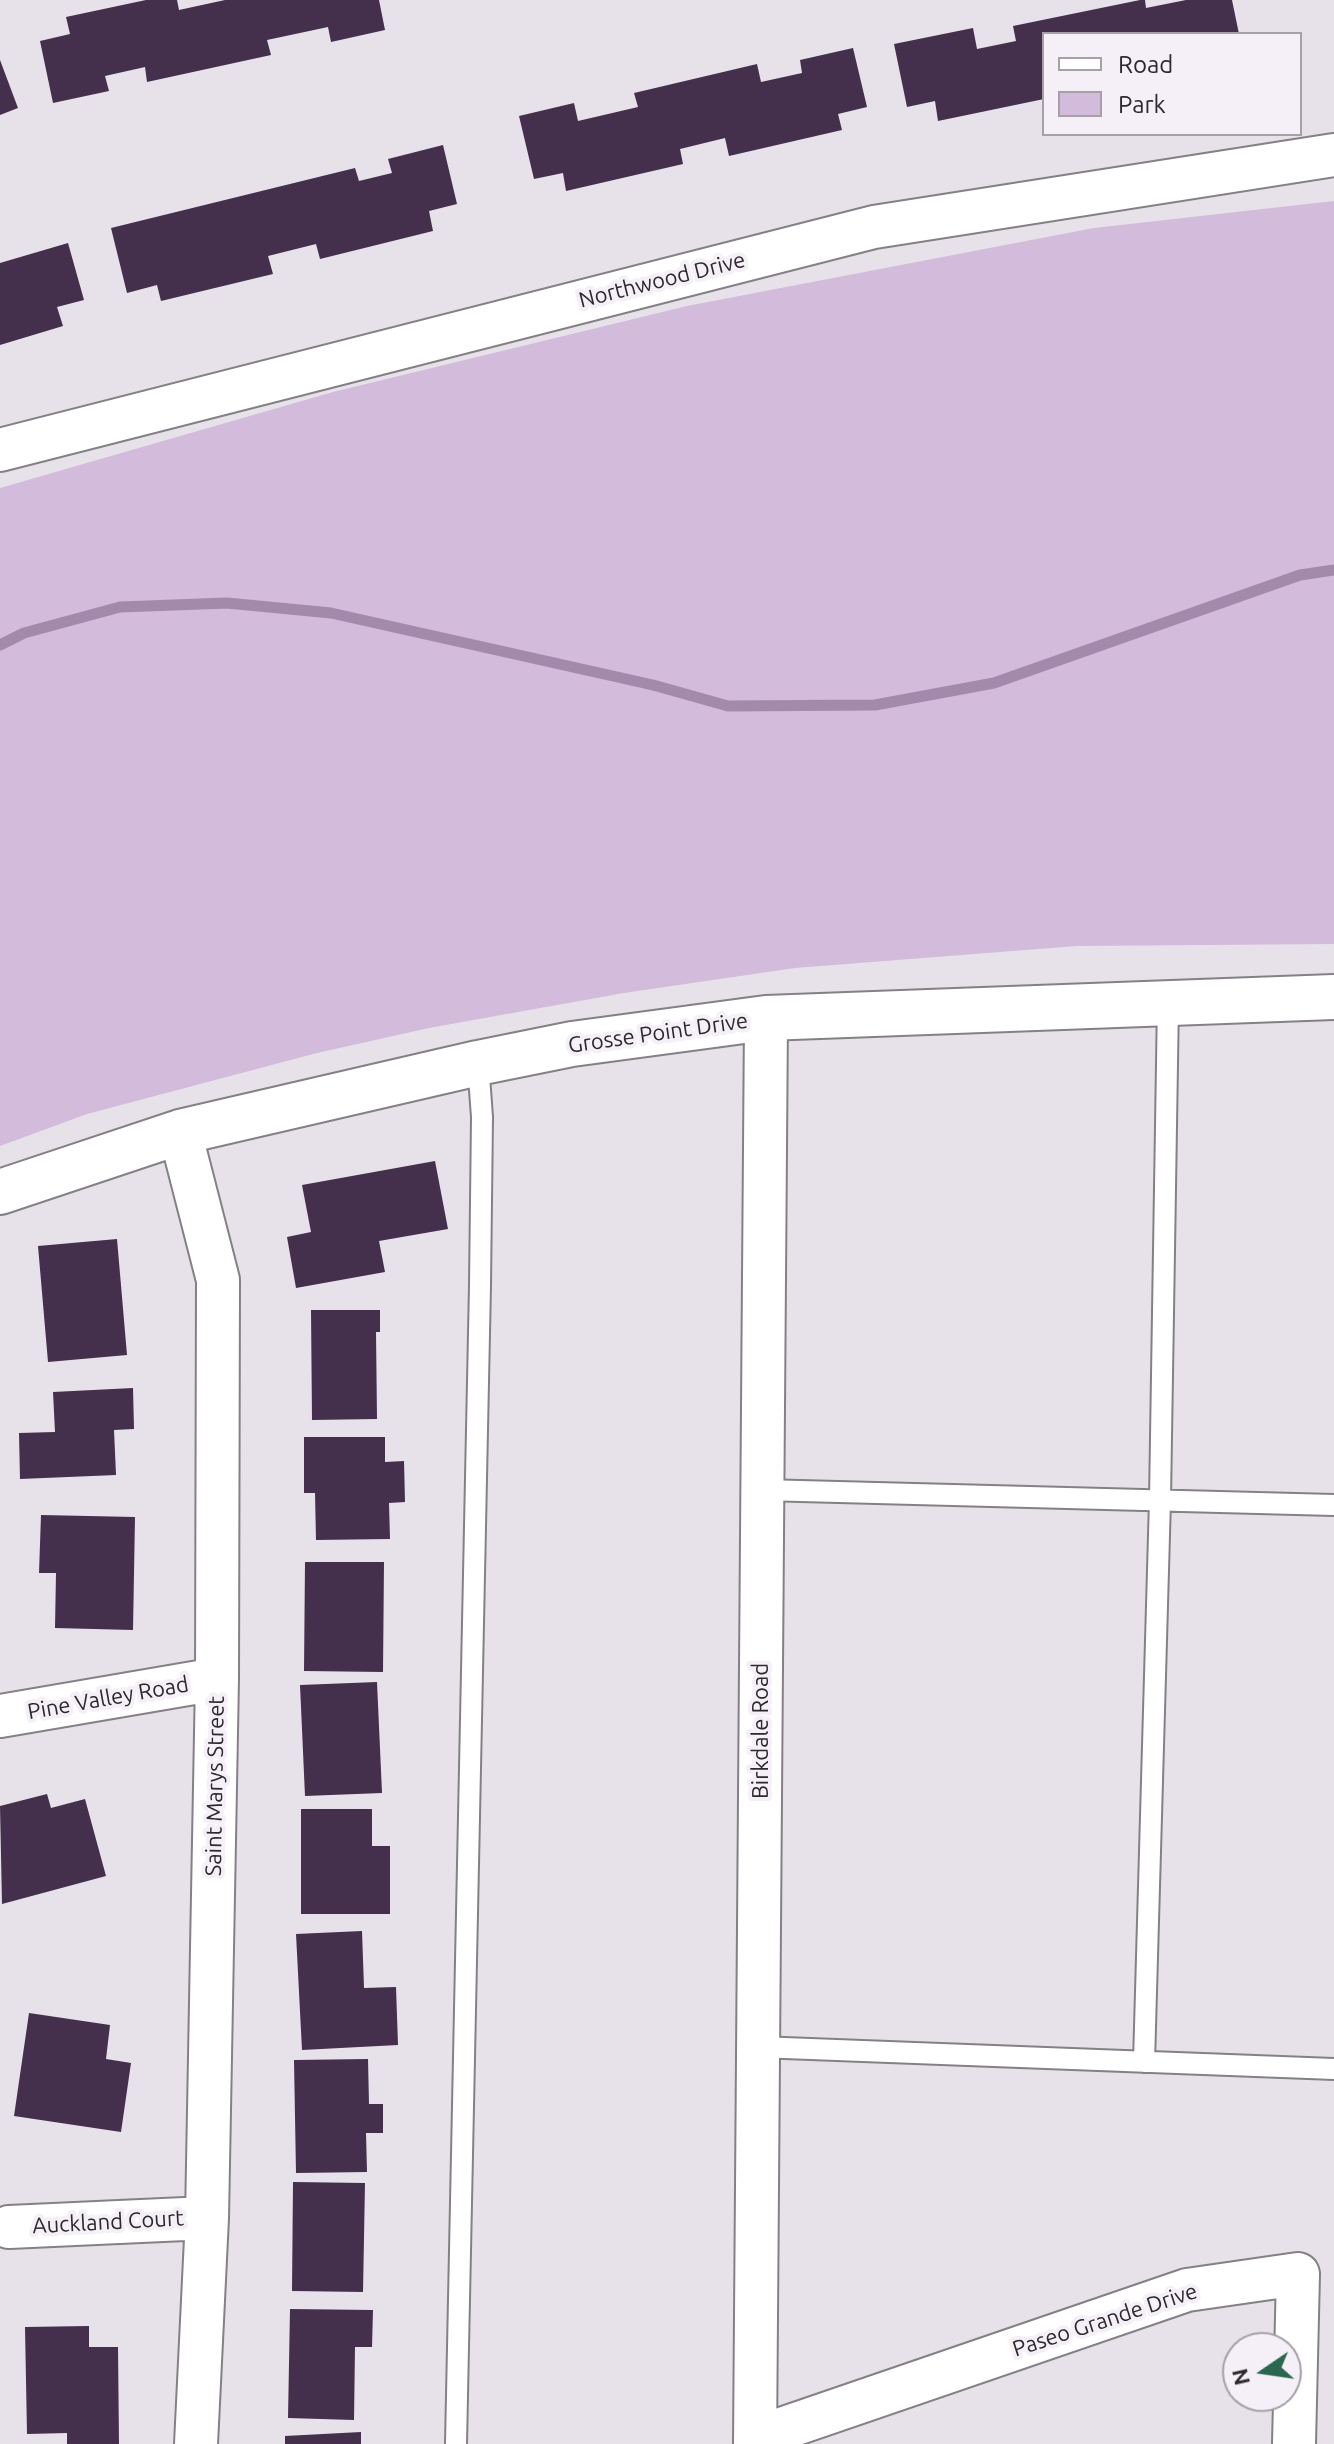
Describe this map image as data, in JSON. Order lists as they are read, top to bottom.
{
  "streets": {
    "street": [
      "Northwood Drive",
      "Grosse Point Drive",
      "Pine Valley Road",
      "Birkdale Road",
      "Saint Marys Street",
      "Auckland Court",
      "Paseo Grande Drive"
    ]
  },
  "crossings": [
    ["Grosse Point Drive", "Birkdale Road"],
    ["Grosse Point Drive", "Saint Marys Street"],
    ["Pine Valley Road", "Saint Marys Street"],
    ["Birkdale Road", "Paseo Grande Drive"],
    ["Saint Marys Street", "Auckland Court"]
  ],
  "legend": ["Road", "Park"],
  "north": "left"
}
